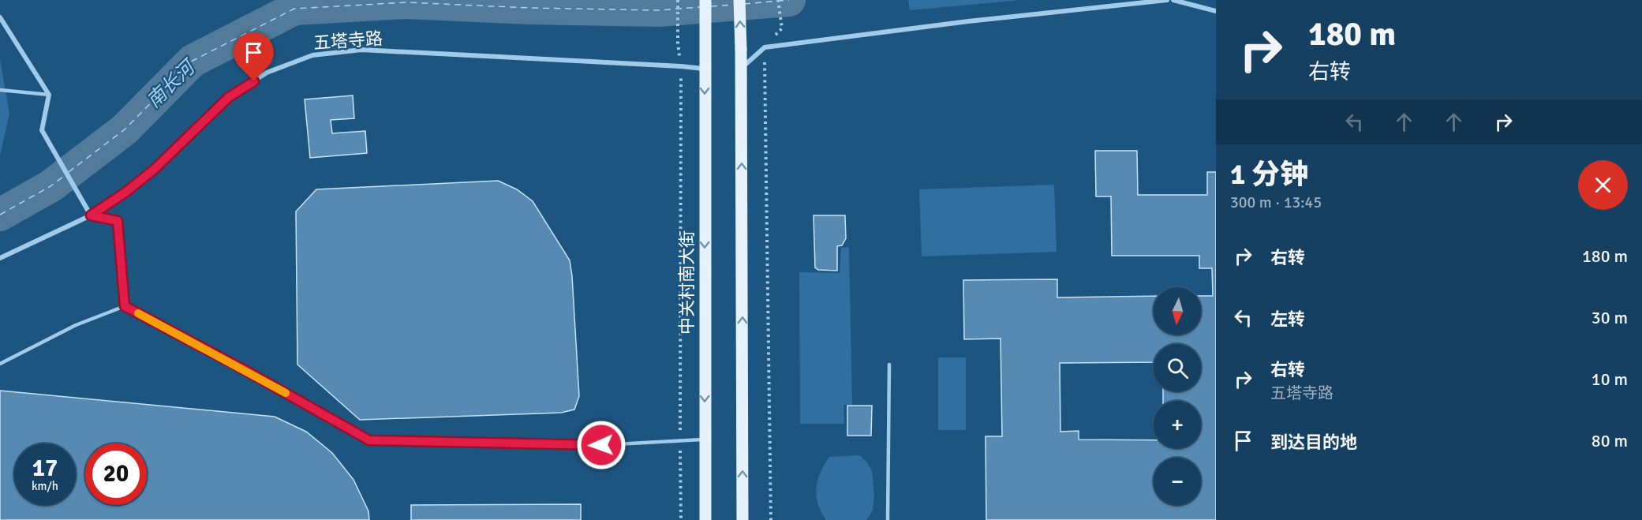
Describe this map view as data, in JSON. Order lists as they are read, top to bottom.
{
  "streets": {
    "main road": ["中关村南大街"],
    "street": ["五塔寺路"]
  },
  "crossings": [
    ["五塔寺路", "中关村南大街"]
  ],
  "water": ["南长河"],
  "north": "bottom",
  "page": {
    "turn": ["180 m", "右转"],
    "heading": ["1 分钟", "300 m · 13:45"],
    "list": [
      {
        "name": "右转",
        "value": "180 m"
      },
      {
        "name": "左转",
        "value": "30 m"
      },
      {
        "name": "右转",
        "note": "五塔寺路",
        "value": "10 m"
      },
      {
        "name": "到达目的地",
        "value": "80 m"
      }
    ],
    "map_buttons": ["+", "−"],
    "speed": "17 km/h",
    "limit": "20"
  }
}
